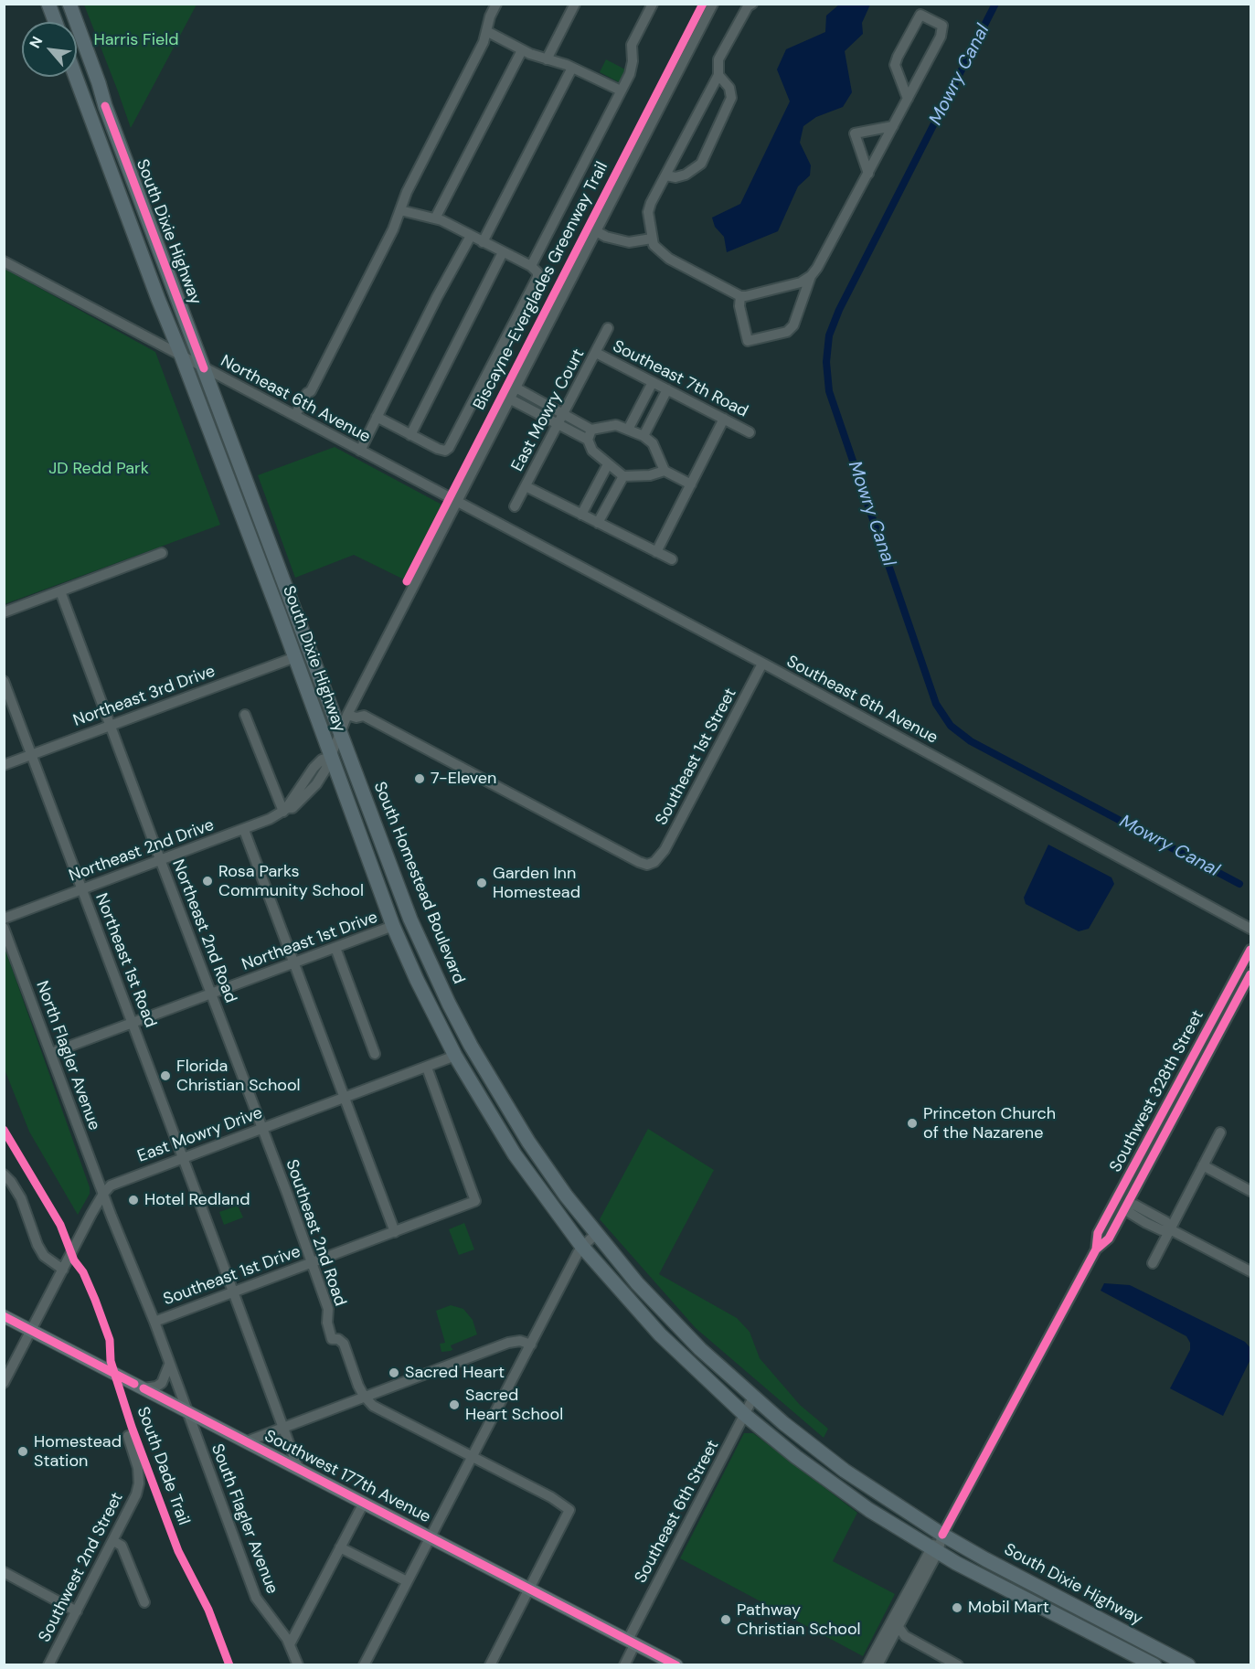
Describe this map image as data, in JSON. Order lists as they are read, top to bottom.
{
  "streets": {
    "highway": ["South Dixie Highway", "South Homestead Boulevard"],
    "main road": ["Southwest 177th Avenue"],
    "street": [
      "Southeast 7th Road",
      "Northeast 6th Avenue",
      "East Mowry Court",
      "Northeast 3rd Drive",
      "Southeast 6th Avenue",
      "Southeast 1st Street",
      "Northeast 2nd Drive",
      "Northeast 2nd Road",
      "Northeast 1st Drive",
      "Northeast 1st Road",
      "North Flagler Avenue",
      "Southwest 328th Street",
      "East Mowry Drive",
      "Southeast 2nd Road",
      "Southeast 1st Drive",
      "Southeast 6th Street",
      "South Flagler Avenue",
      "Southwest 2nd Street"
    ],
    "cycle path": ["Biscayne-Everglades Greenway Trail", "South Dade Trail"]
  },
  "crossings": [
    ["South Dixie Highway", "Northeast 6th Avenue"],
    ["South Dixie Highway", "Northeast 3rd Drive"],
    ["South Dixie Highway", "South Homestead Boulevard"],
    ["South Dixie Highway", "Southwest 328th Street"],
    ["Southeast 7th Road", "East Mowry Court"],
    ["Northeast 6th Avenue", "Southeast 6th Avenue"],
    ["Northeast 3rd Drive", "Northeast 2nd Road"],
    ["Northeast 3rd Drive", "Northeast 1st Road"],
    ["Southeast 6th Avenue", "Southeast 1st Street"],
    ["Northeast 2nd Drive", "Northeast 2nd Road"],
    ["Northeast 2nd Drive", "Northeast 1st Road"],
    ["South Homestead Boulevard", "Southwest 328th Street"],
    ["South Homestead Boulevard", "Southeast 6th Street"],
    ["Northeast 2nd Road", "Northeast 1st Drive"],
    ["Northeast 2nd Road", "East Mowry Drive"],
    ["Northeast 2nd Road", "Southeast 2nd Road"],
    ["Northeast 1st Drive", "Northeast 1st Road"],
    ["Northeast 1st Drive", "North Flagler Avenue"],
    ["Northeast 1st Road", "East Mowry Drive"],
    ["Northeast 1st Road", "Southeast 1st Drive"],
    ["Northeast 1st Road", "Southwest 177th Avenue"],
    ["North Flagler Avenue", "East Mowry Drive"],
    ["North Flagler Avenue", "South Flagler Avenue"],
    ["East Mowry Drive", "Southeast 2nd Road"],
    ["East Mowry Drive", "Southeast 1st Drive"],
    ["East Mowry Drive", "Southwest 177th Avenue"],
    ["East Mowry Drive", "South Flagler Avenue"],
    ["Southeast 2nd Road", "Southeast 1st Drive"],
    ["Southeast 1st Drive", "South Flagler Avenue"],
    ["Southwest 177th Avenue", "Southeast 6th Street"],
    ["Southwest 177th Avenue", "South Flagler Avenue"]
  ],
  "water": ["Mowry Canal"],
  "parks": ["Harris Field", "JD Redd Park"],
  "places": [
    "7-Eleven",
    "Rosa Parks Community School",
    "Garden Inn Homestead",
    "Florida Christian School",
    "Princeton Church of the Nazarene",
    "Hotel Redland",
    "Sacred Heart",
    "Sacred Heart School",
    "Homestead Station",
    "Mobil Mart",
    "Pathway Christian School"
  ],
  "north": "top left"
}
